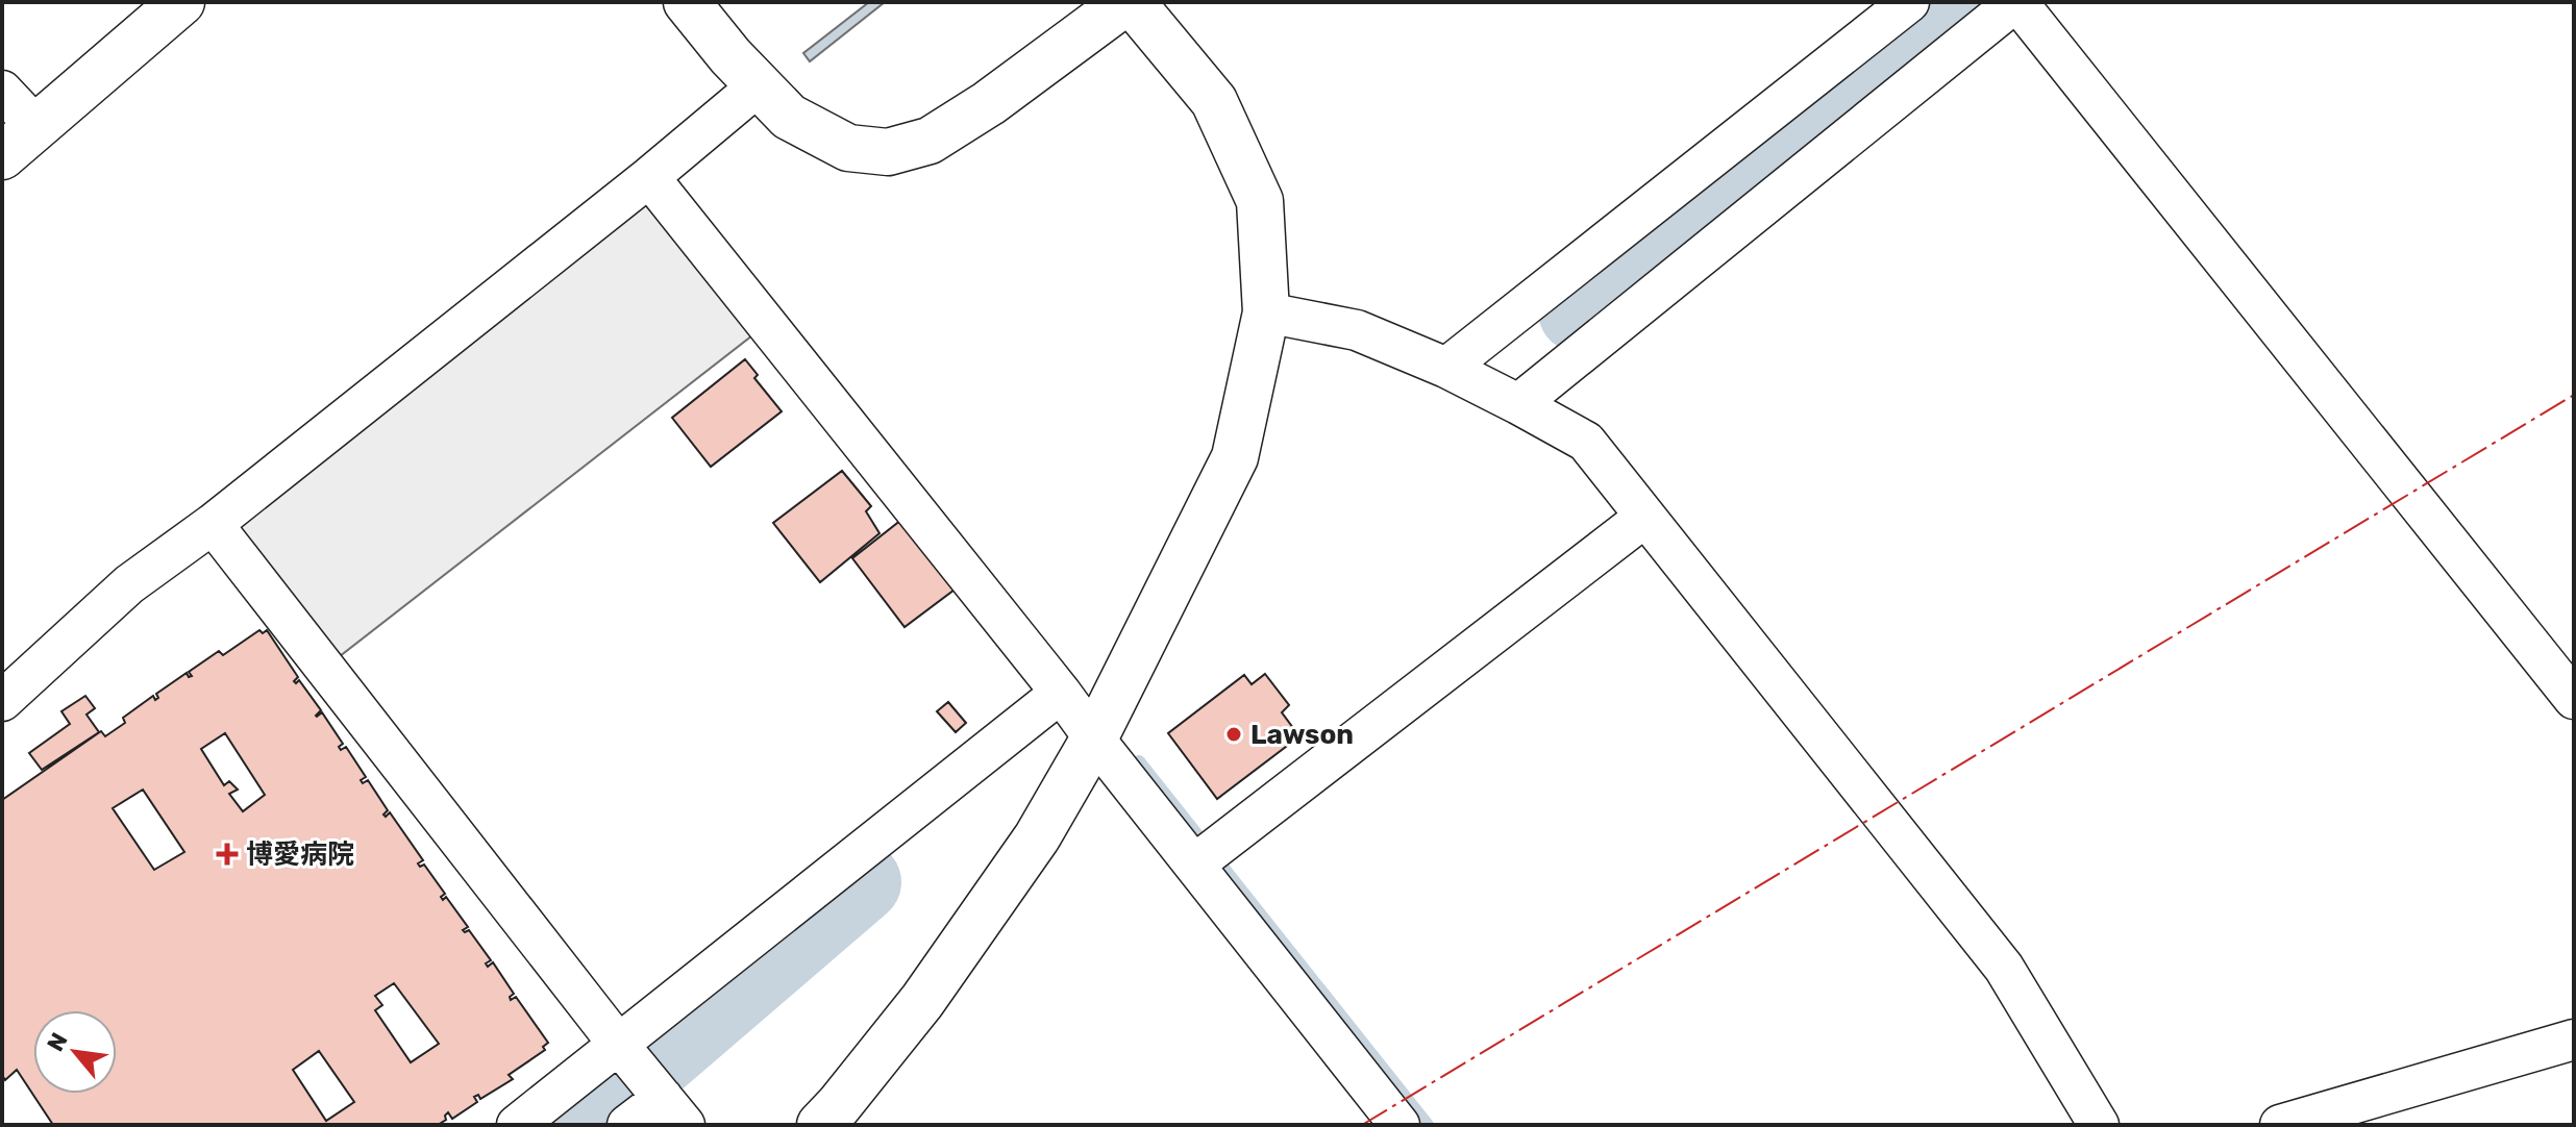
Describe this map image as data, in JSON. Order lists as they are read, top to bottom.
{
  "places": {
    "other": ["Lawson"],
    "health": ["博愛病院"]
  },
  "north": "top left"
}
